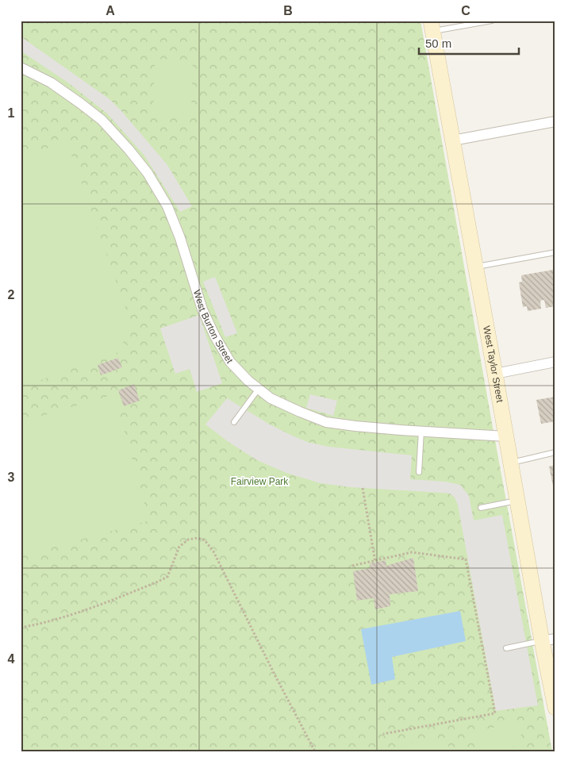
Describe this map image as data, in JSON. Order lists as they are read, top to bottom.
{
  "streets": {
    "main road": ["West Taylor Street"],
    "street": ["West Burton Street"]
  },
  "crossings": [
    ["West Burton Street", "West Taylor Street"]
  ],
  "parks": ["Fairview Park"],
  "scale_bar": "50 m",
  "grid": {
    "columns": ["A", "B", "C"],
    "rows": [
      "1",
      "2",
      "3",
      "4"
    ]
  }
}
